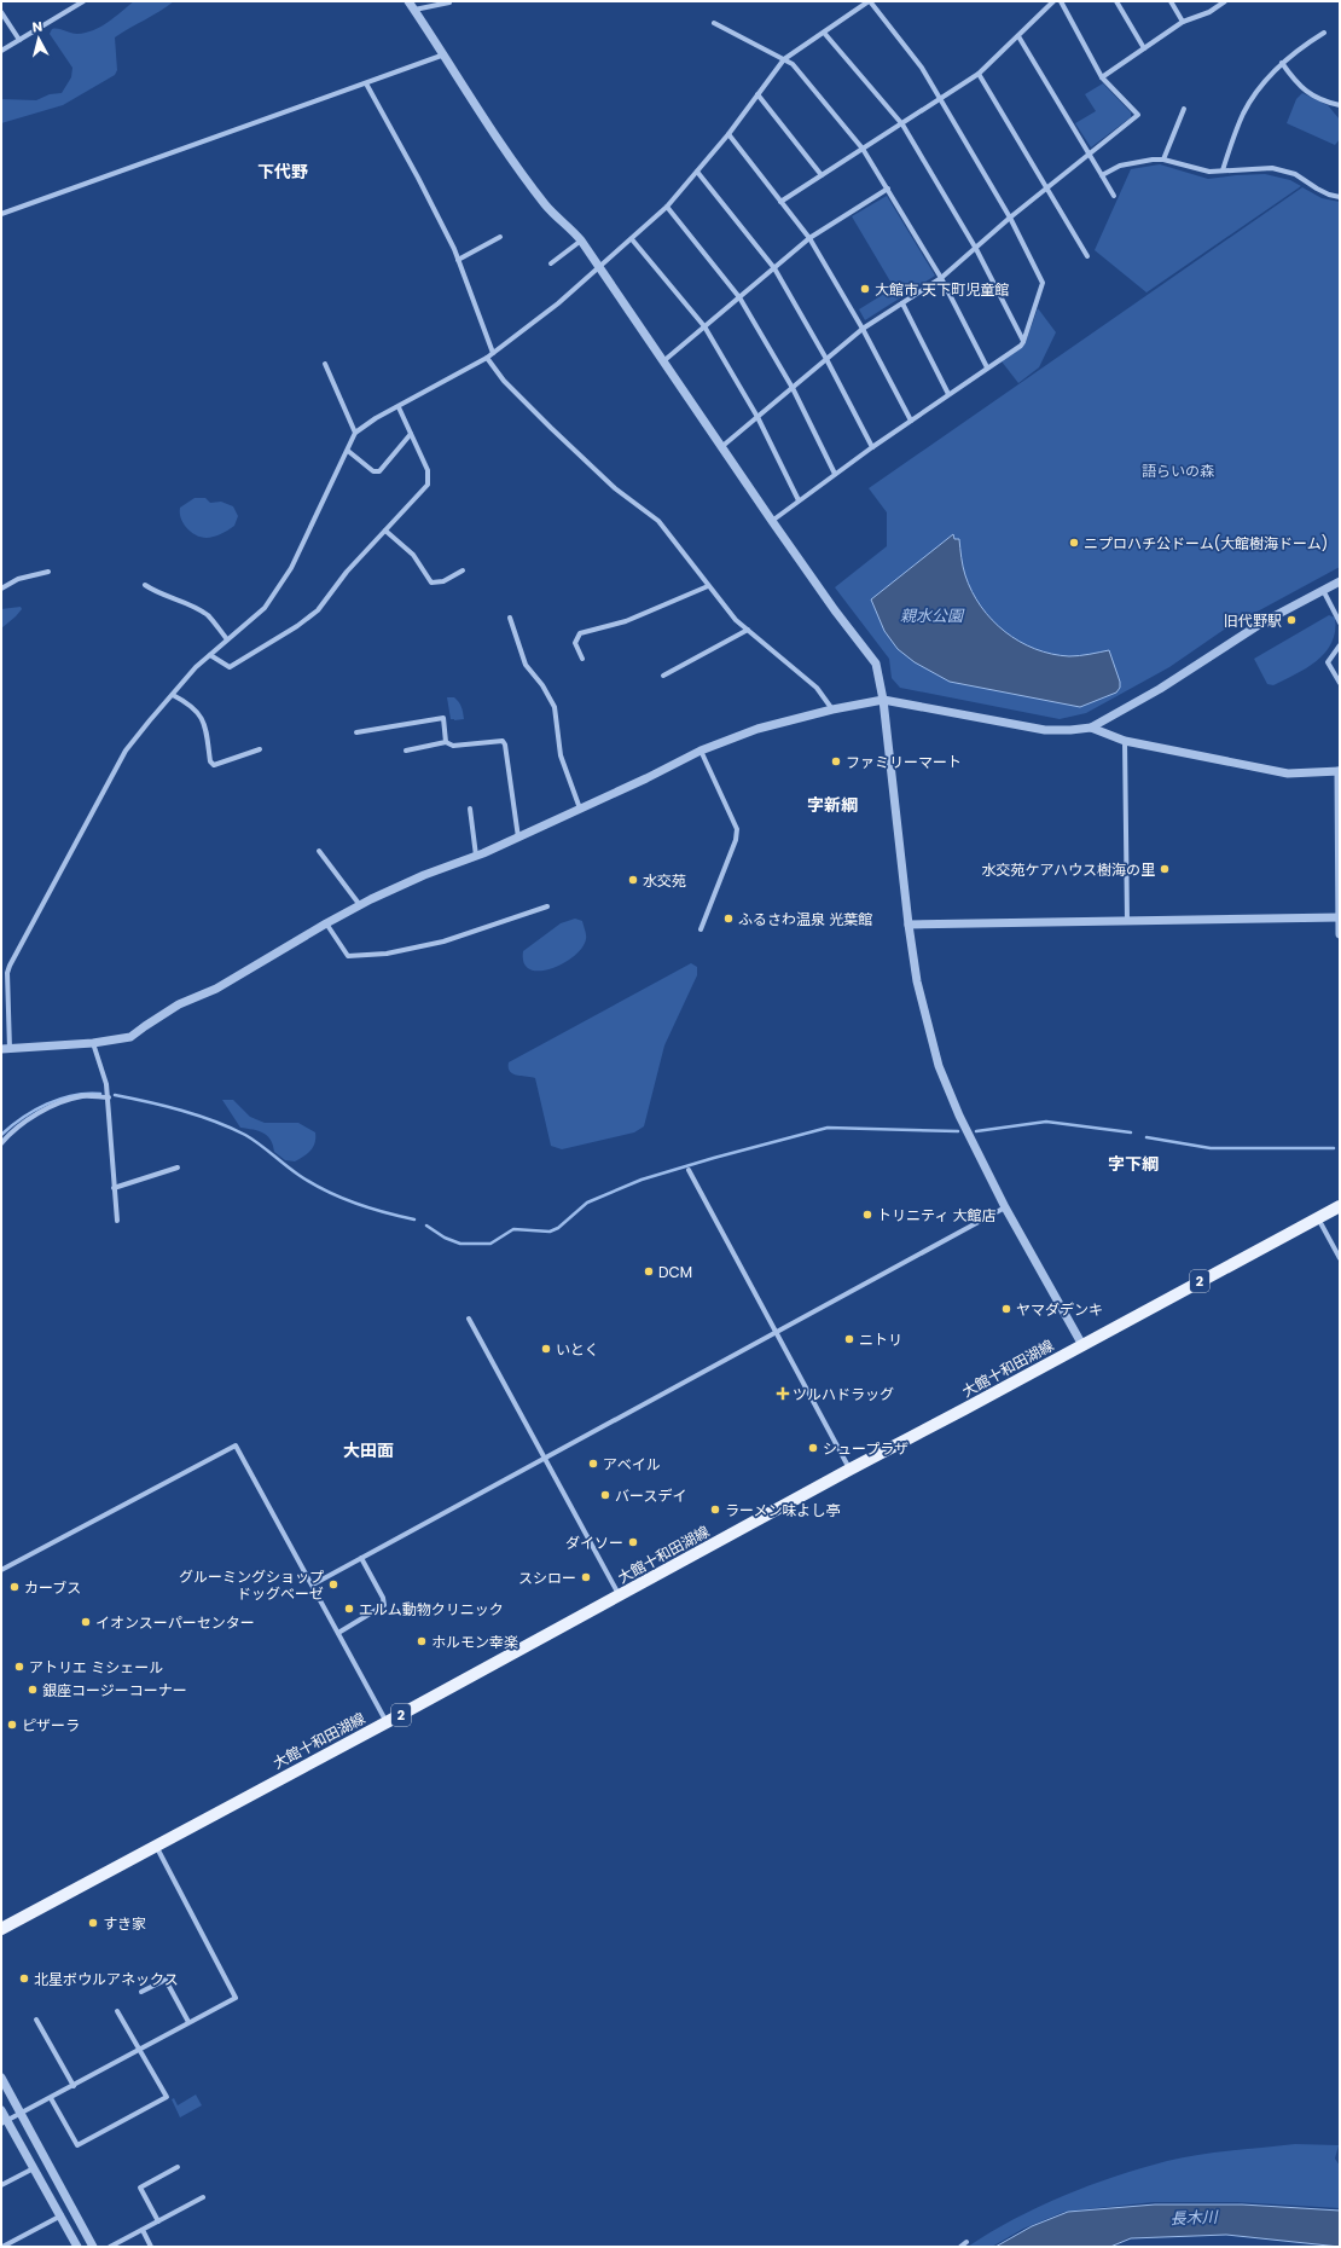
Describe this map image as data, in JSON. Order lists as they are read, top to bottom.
{
  "streets": {
    "main road": ["2", "大館十和田湖線"]
  },
  "districts": [
    "下代野",
    "字新綱",
    "字下綱",
    "大田面"
  ],
  "water": ["親水公園", "長木川"],
  "parks": ["語らいの森"],
  "places": {
    "other": [
      "大館市 天下町児童館",
      "ニプロハチ公ドーム(大館樹海ドーム)",
      "旧代野駅",
      "ファミリーマート",
      "水交苑ケアハウス樹海の里",
      "水交苑",
      "ふるさわ温泉 光葉館",
      "トリニティ 大館店",
      "DCM",
      "ヤマダデンキ",
      "ニトリ",
      "いとく",
      "シュープラザ",
      "アベイル",
      "バースデイ",
      "ラーメン味よし亭",
      "ダイソー",
      "スシロー",
      "グルーミングショップ ドッグベーゼ",
      "カーブス",
      "エルム動物クリニック",
      "イオンスーパーセンター",
      "ホルモン幸楽",
      "アトリエ ミシェール",
      "銀座コージーコーナー",
      "ピザーラ",
      "すき家",
      "北星ボウルアネックス"
    ],
    "health": ["ツルハドラッグ"]
  },
  "north": "top"
}
